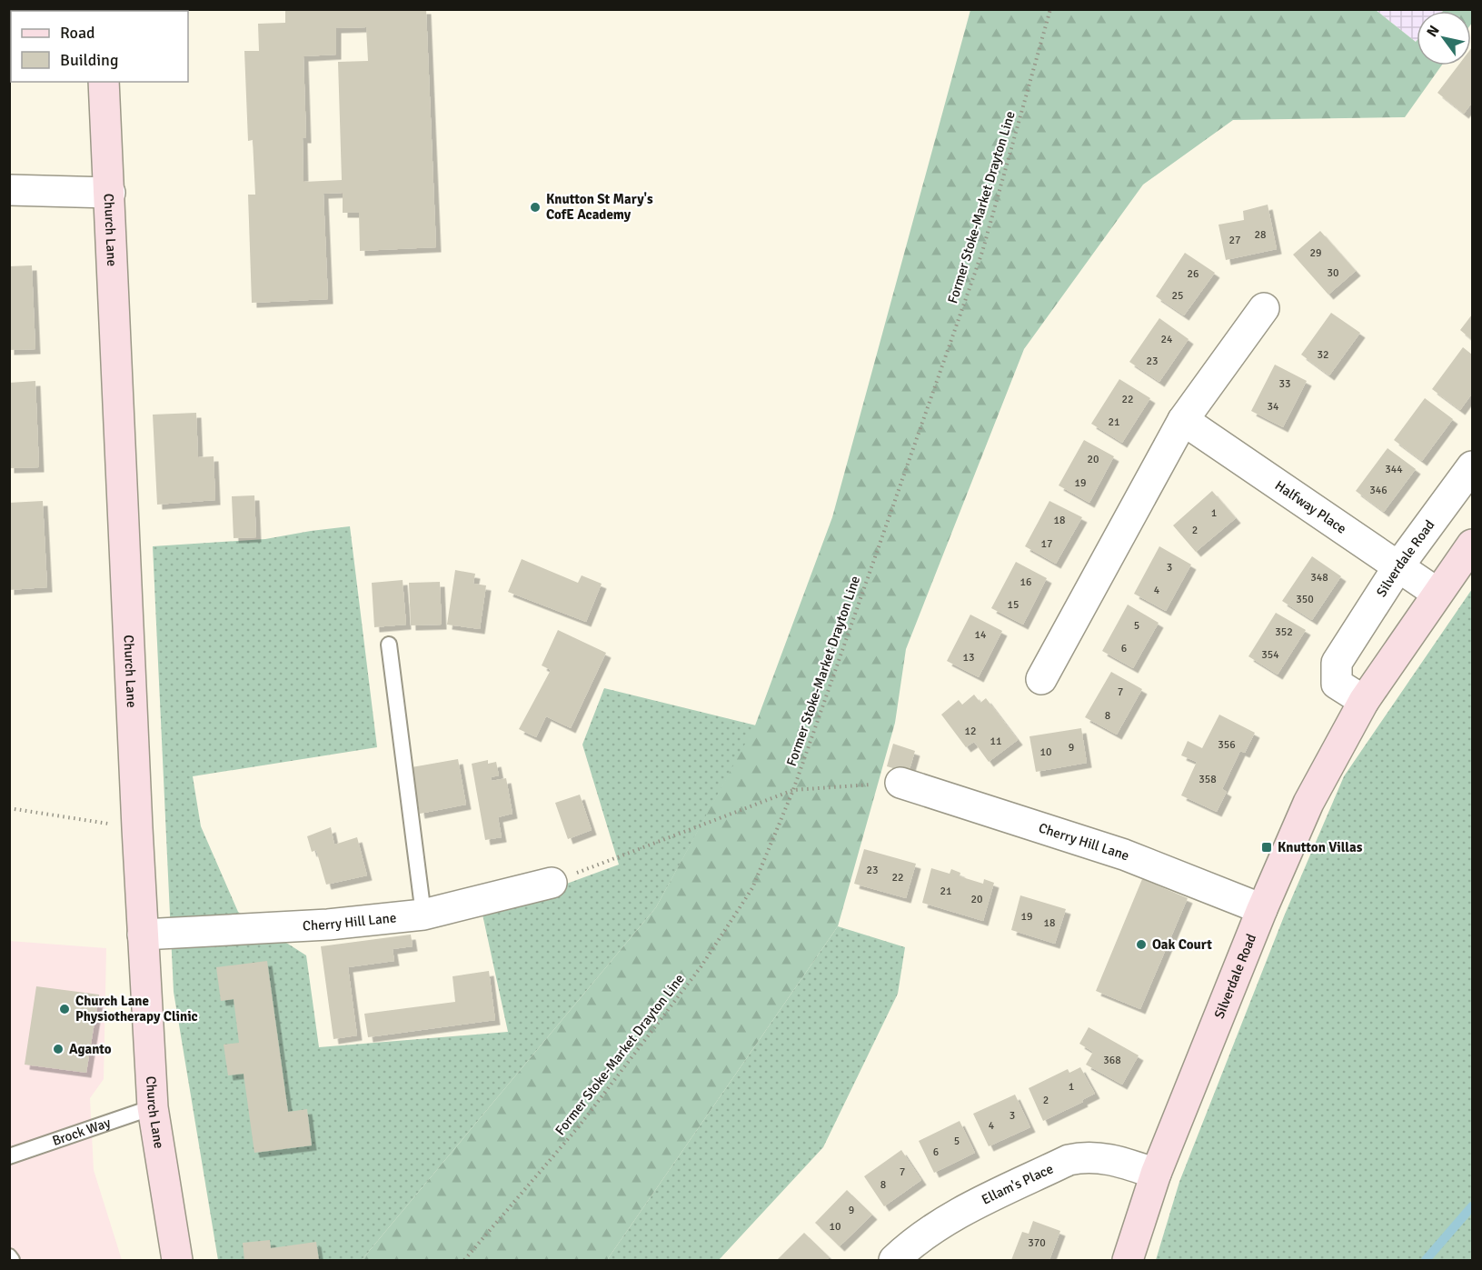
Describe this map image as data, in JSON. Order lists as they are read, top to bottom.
{
  "streets": {
    "main road": ["Church Lane", "Silverdale Road"],
    "street": ["Halfway Place", "Cherry Hill Lane", "Ellam's Place"],
    "lane": ["Brock Way"],
    "path": ["Former Stoke-Market Drayton Line"]
  },
  "crossings": [
    ["Church Lane", "Cherry Hill Lane"],
    ["Church Lane", "Brock Way"],
    ["Halfway Place", "Silverdale Road"],
    ["Silverdale Road", "Cherry Hill Lane"],
    ["Silverdale Road", "Ellam's Place"]
  ],
  "places": {
    "other": [
      "Knutton St Mary's CofE Academy",
      "Oak Court",
      "Church Lane Physiotherapy Clinic",
      "Aganto"
    ],
    "transit": ["Knutton Villas"]
  },
  "house_numbers": [
    "28",
    "27",
    "29",
    "30",
    "26",
    "25",
    "24",
    "32",
    "23",
    "33",
    "22",
    "34",
    "21",
    "20",
    "344",
    "19",
    "346",
    "1",
    "18",
    "2",
    "17",
    "3",
    "348",
    "16",
    "4",
    "350",
    "15",
    "5",
    "352",
    "14",
    "6",
    "354",
    "13",
    "7",
    "8",
    "12",
    "11",
    "356",
    "9",
    "10",
    "358",
    "23",
    "22",
    "21",
    "20",
    "19",
    "18",
    "368",
    "1",
    "2",
    "3",
    "4",
    "5",
    "6",
    "7",
    "8",
    "9",
    "10",
    "370"
  ],
  "legend": ["Road", "Building"],
  "north": "top left"
}
